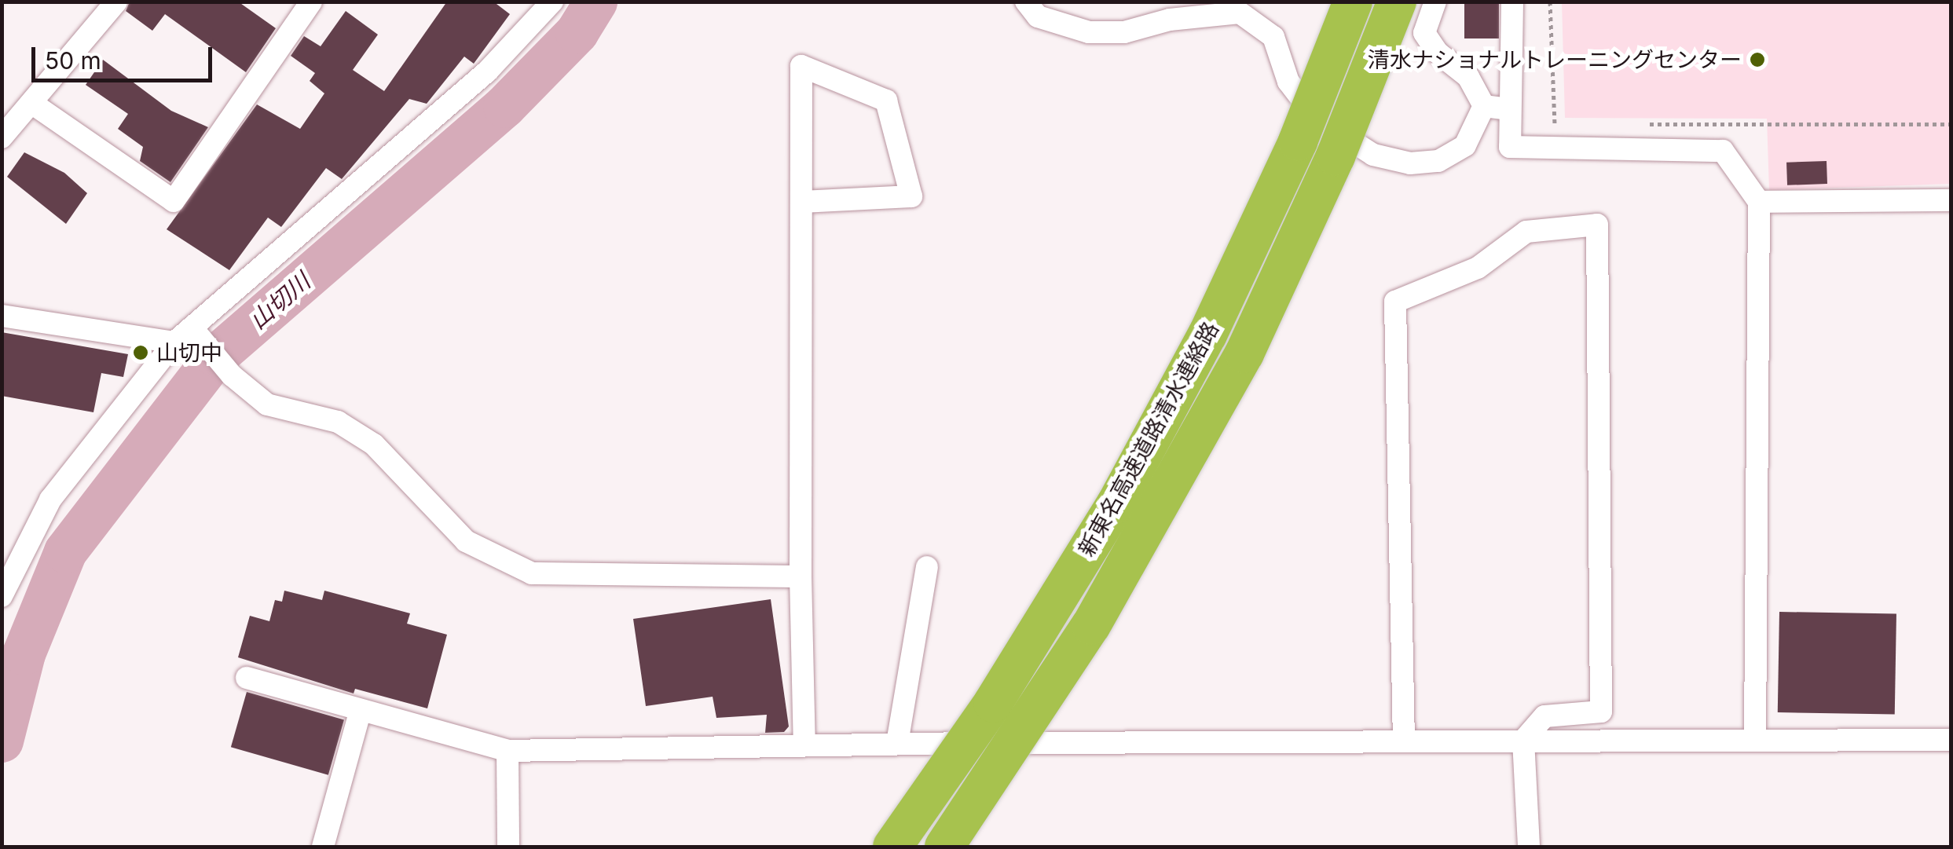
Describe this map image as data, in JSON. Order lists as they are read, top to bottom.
{
  "streets": {
    "highway": ["新東名高速道路清水連絡路"]
  },
  "water": ["山切川"],
  "places": ["清水ナショナルトレーニングセンター", "山切中"],
  "scale_bar": "50 m"
}
